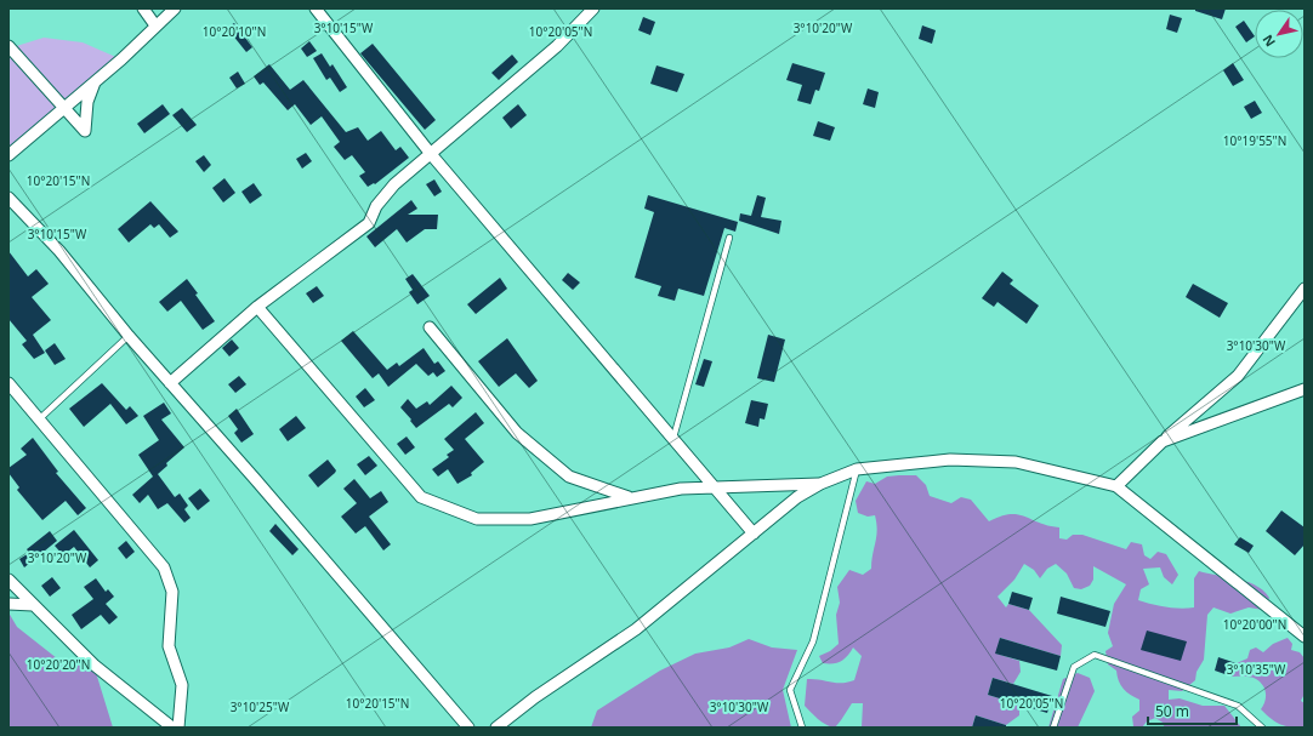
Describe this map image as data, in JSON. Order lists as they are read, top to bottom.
{
  "scale_bar": "50 m",
  "north": "bottom left",
  "coordinates": [
    "3°10'15\"W",
    "3°10'20\"W",
    "10°20'10\"N",
    "10°20'05\"N",
    "10°19'55\"N",
    "10°20'15\"N",
    "3°10'30\"W",
    "10°20'00\"N",
    "10°20'20\"N",
    "3°10'35\"W",
    "3°10'25\"W"
  ]
}
